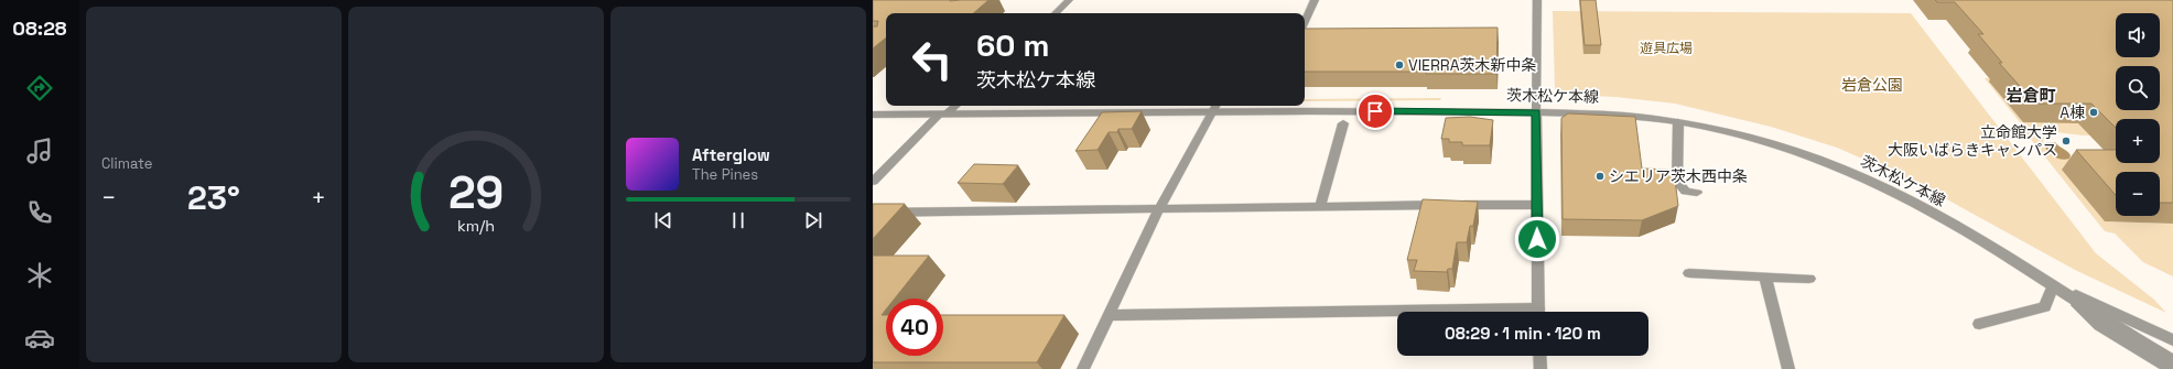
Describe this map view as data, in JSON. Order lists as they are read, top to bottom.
{
  "streets": {
    "street": ["茨木松ケ本線"]
  },
  "districts": ["岩倉町"],
  "parks": ["遊具広場", "岩倉公園"],
  "places": [
    "VIERRA茨木新中条",
    "A棟",
    "立命館大学 大阪いばらきキャンパス",
    "シエリア茨木西中条"
  ],
  "page": {
    "tabs": "08:28",
    "tile": "Climate",
    "map_buttons": ["+", "−"],
    "turn": ["60 m", "茨木松ケ本線"],
    "song": ["Afterglow", "The Pines"],
    "heat": ["−", "23°", "+"],
    "limit": "40",
    "trip": "08:29 · 1 min · 120 m",
    "gauge": ["29", "km/h"]
  }
}
